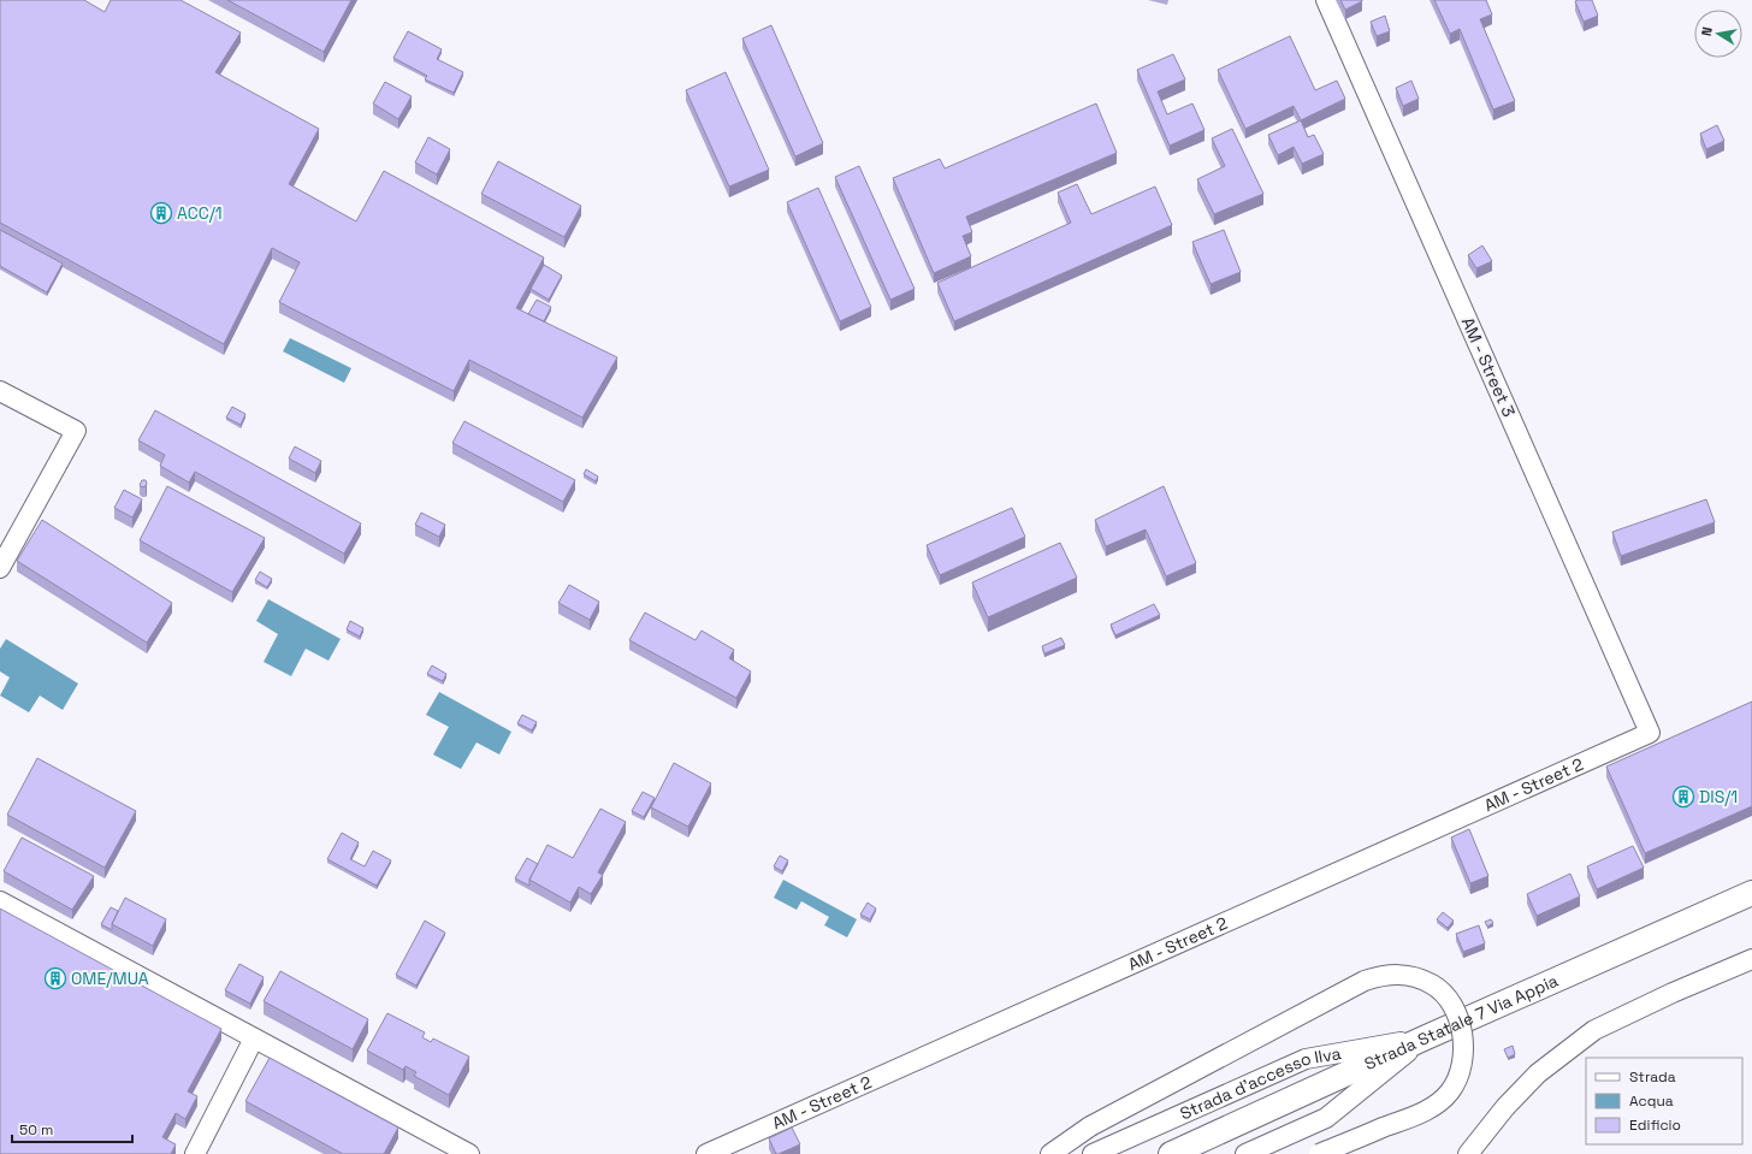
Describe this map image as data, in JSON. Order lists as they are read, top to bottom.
{
  "streets": {
    "main road": ["Strada Statale 7 Via Appia"],
    "street": ["AM - Street 3", "AM - Street 2", "Strada d'accesso Ilva"]
  },
  "crossings": [
    ["AM - Street 3", "AM - Street 2"],
    ["Strada Statale 7 Via Appia", "Strada d'accesso Ilva"]
  ],
  "places": {
    "building": ["ACC/1", "DIS/1", "OME/MUA"]
  },
  "legend": ["Strada", "Acqua", "Edificio"],
  "scale_bar": "50 m",
  "north": "left"
}
